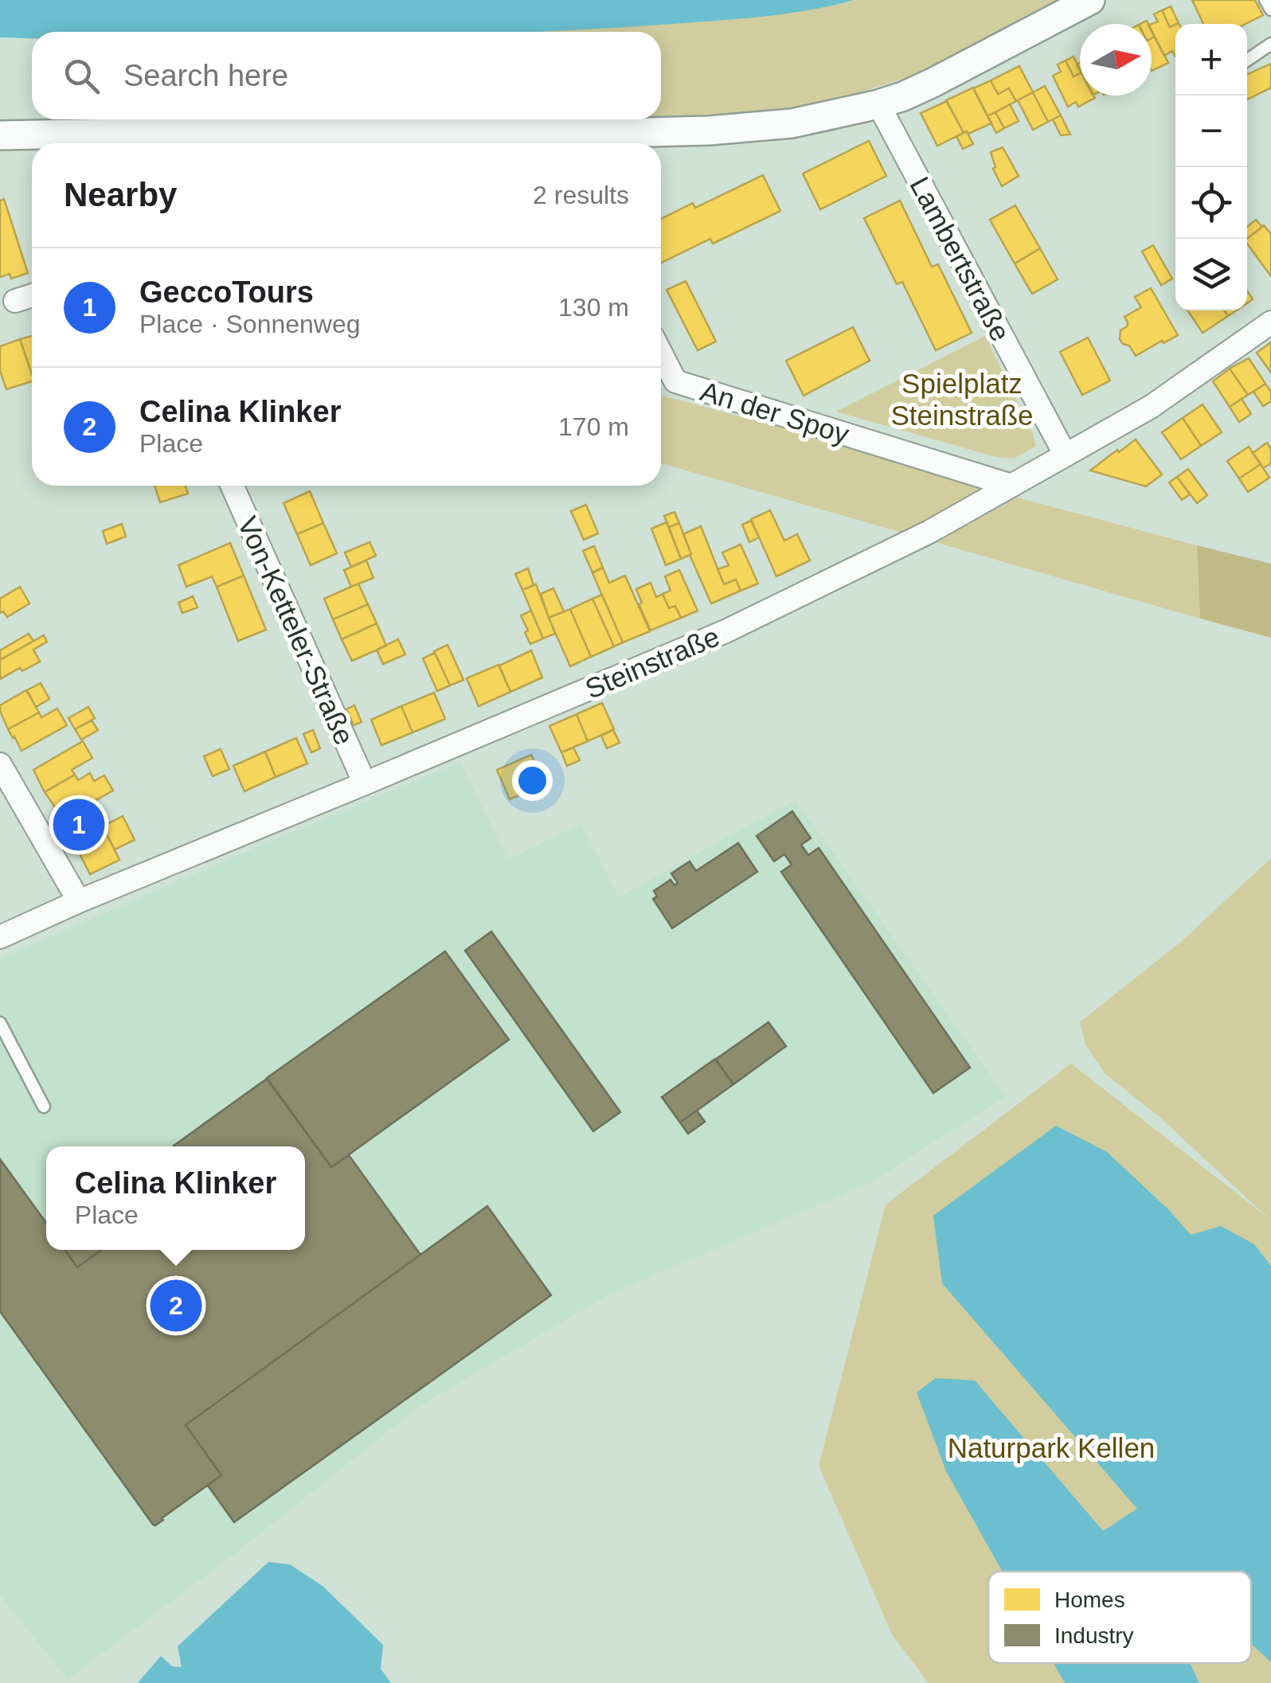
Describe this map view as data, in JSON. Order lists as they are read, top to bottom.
{
  "streets": {
    "street": [
      "Lambertstraße",
      "An der Spoy",
      "Von-Ketteler-Straße",
      "Steinstraße"
    ]
  },
  "crossings": [
    ["Lambertstraße", "Steinstraße"],
    ["An der Spoy", "Steinstraße"],
    ["Von-Ketteler-Straße", "Steinstraße"]
  ],
  "parks": ["Spielplatz Steinstraße", "Naturpark Kellen"],
  "legend": ["Homes", "Industry"],
  "north": "right",
  "page": {
    "map_buttons": ["+", "−"],
    "search": "Search here",
    "heading": ["Nearby", "2 results"],
    "list": [
      {
        "mark": "1",
        "name": "GeccoTours",
        "note": "Place · Sonnenweg",
        "value": "130 m"
      },
      {
        "mark": "2",
        "name": "Celina Klinker",
        "note": "Place",
        "value": "170 m"
      }
    ],
    "pins": ["1", "2"],
    "popup": ["Celina Klinker", "Place"]
  }
}
